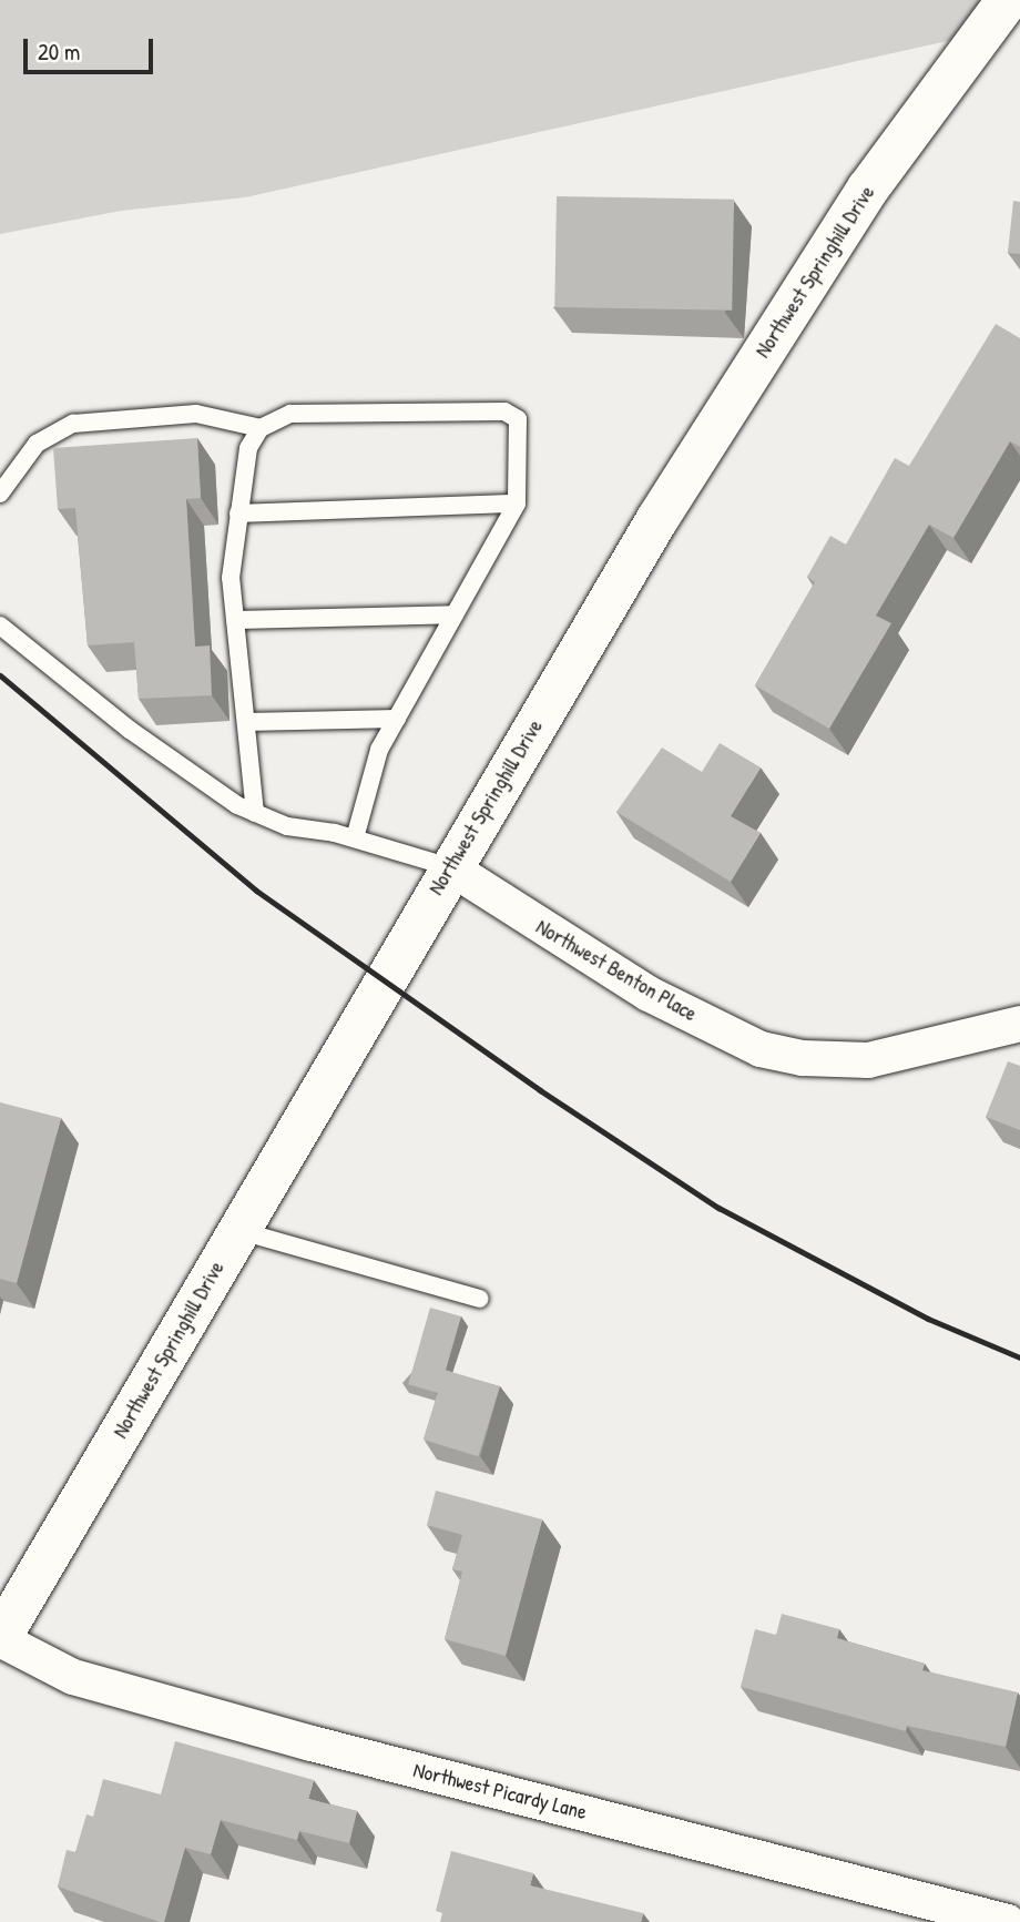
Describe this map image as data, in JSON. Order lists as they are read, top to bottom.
{
  "streets": {
    "main road": ["Northwest Springhill Drive"],
    "street": ["Northwest Benton Place", "Northwest Picardy Lane"]
  },
  "crossings": [
    ["Northwest Springhill Drive", "Northwest Benton Place"],
    ["Northwest Springhill Drive", "Northwest Picardy Lane"]
  ],
  "scale_bar": "20 m"
}
